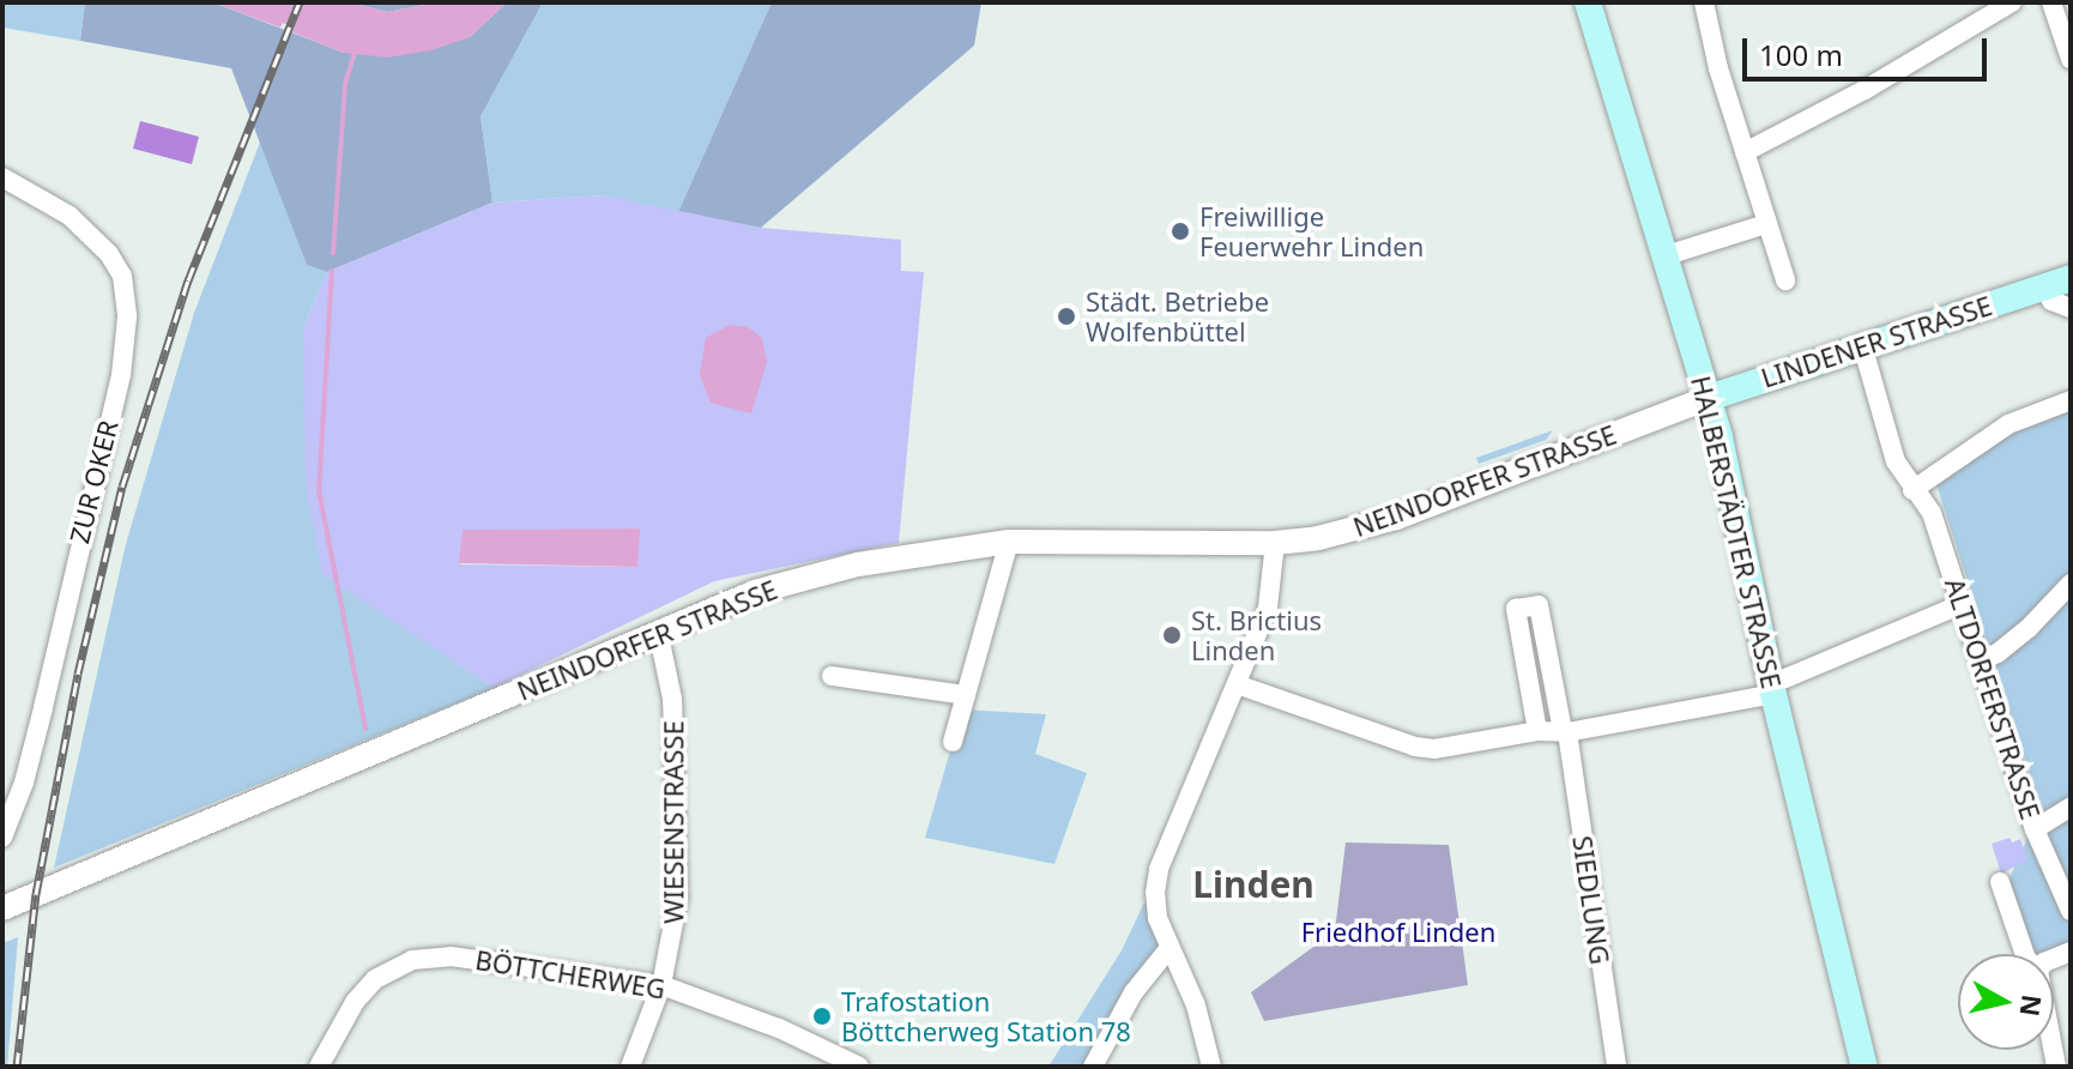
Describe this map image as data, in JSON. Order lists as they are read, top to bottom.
{
  "streets": {
    "main road": ["LINDENER STRASSE", "HALBERSTÄDTER STRASSE"],
    "street": [
      "NEINDORFER STRASSE",
      "ZUR OKER",
      "ALTDORFERSTRASSE",
      "WIESENSTRASSE",
      "SIEDLUNG",
      "BÖTTCHERWEG"
    ]
  },
  "crossings": [
    ["LINDENER STRASSE", "NEINDORFER STRASSE"],
    ["LINDENER STRASSE", "HALBERSTÄDTER STRASSE"],
    ["LINDENER STRASSE", "ALTDORFERSTRASSE"],
    ["NEINDORFER STRASSE", "HALBERSTÄDTER STRASSE"],
    ["NEINDORFER STRASSE", "WIESENSTRASSE"],
    ["WIESENSTRASSE", "BÖTTCHERWEG"]
  ],
  "districts": ["Linden"],
  "parks": ["Friedhof Linden"],
  "places": [
    "Freiwillige Feuerwehr Linden",
    "Städt. Betriebe Wolfenbüttel",
    "St. Brictius Linden",
    "Trafostation Böttcherweg Station 78"
  ],
  "scale_bar": "100 m",
  "north": "right"
}
